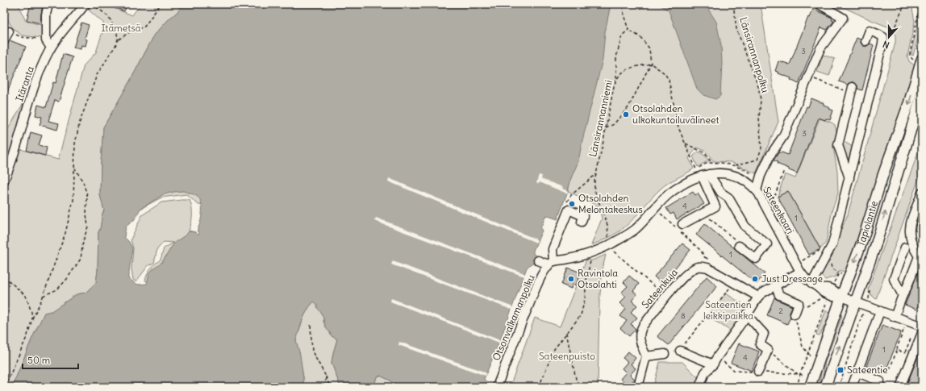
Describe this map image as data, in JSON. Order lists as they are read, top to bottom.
{
  "streets": {
    "main road": ["Tapiolantie"],
    "street": [
      "Itäranta",
      "Sateenkaari",
      "Sateenkuja",
      "Otsonvalkamanpolku"
    ],
    "path": ["Länsirannanpolku", "Länsirannanniemi"]
  },
  "crossings": [
    ["Sateenkaari", "Tapiolantie"]
  ],
  "parks": ["Itämetsä", "Sateentien leikkipaikka", "Sateenpuisto"],
  "places": {
    "other": [
      "Otsolahden ulkokuntoiluvälineet",
      "Otsolahden Melontakeskus",
      "Ravintola Otsolahti",
      "Just Dressage"
    ],
    "transit": ["Sateentie"]
  },
  "house_numbers": [
    "3",
    "3",
    "4",
    "1",
    "1",
    "2",
    "8",
    "1",
    "4"
  ],
  "scale_bar": "50 m",
  "north": "bottom"
}
